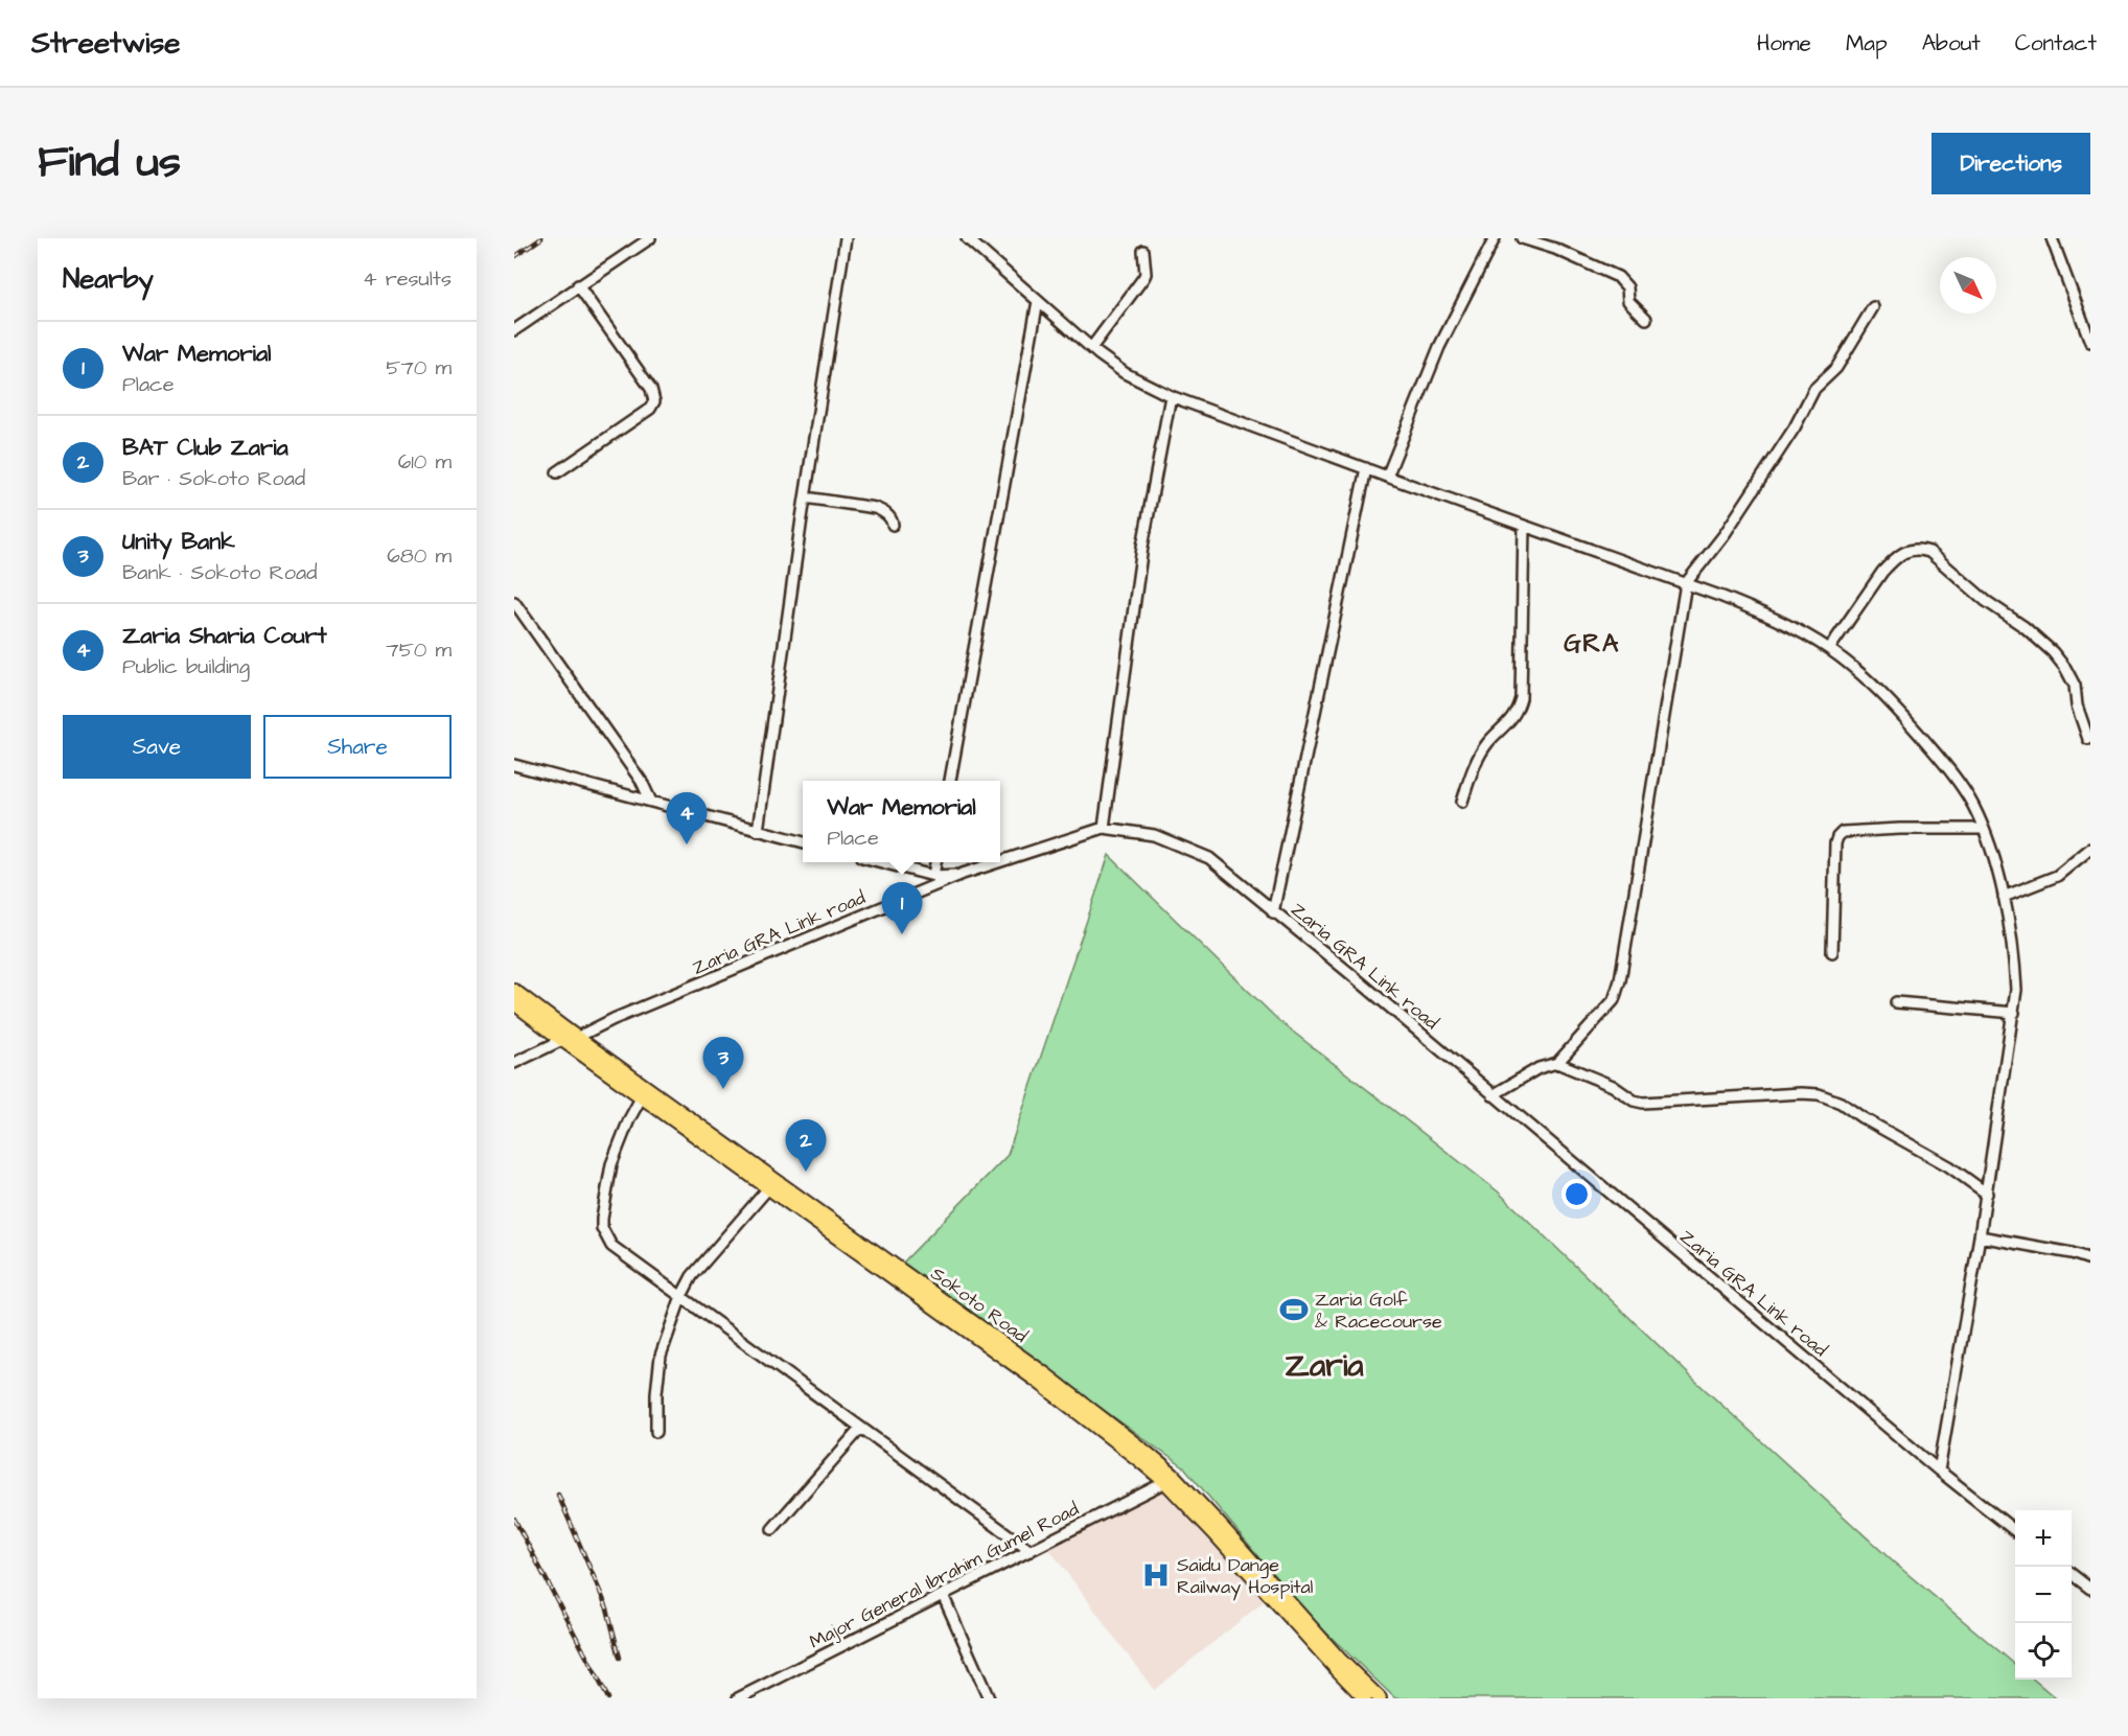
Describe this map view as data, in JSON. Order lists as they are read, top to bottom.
{
  "streets": {
    "main road": ["Sokoto Road"],
    "street": ["Zaria GRA Link road", "Major General Ibrahim Gumel Road"]
  },
  "crossings": [
    ["Zaria GRA Link road", "Sokoto Road"],
    ["Sokoto Road", "Major General Ibrahim Gumel Road"]
  ],
  "districts": ["GRA", "Zaria"],
  "places": {
    "sports": ["Zaria Golf & Racecourse"],
    "hospital": ["Saidu Dange Railway Hospital"]
  },
  "north": "bottom right",
  "page": {
    "header": "Streetwise",
    "nav": [
      "Home",
      "Map",
      "About",
      "Contact"
    ],
    "title": "Find us",
    "buttons": [
      "Directions",
      ["Save", "Share"]
    ],
    "heading": ["Nearby", "4 results"],
    "list": [
      {
        "mark": "1",
        "name": "War Memorial",
        "note": "Place",
        "value": "570 m"
      },
      {
        "mark": "2",
        "name": "BAT Club Zaria",
        "note": "Bar · Sokoto Road",
        "value": "610 m"
      },
      {
        "mark": "3",
        "name": "Unity Bank",
        "note": "Bank · Sokoto Road",
        "value": "680 m"
      },
      {
        "mark": "4",
        "name": "Zaria Sharia Court",
        "note": "Public building",
        "value": "750 m"
      }
    ],
    "popup": ["War Memorial", "Place"],
    "pins": [
      "4",
      "1",
      "3",
      "2"
    ],
    "map_buttons": ["+", "−"]
  }
}
